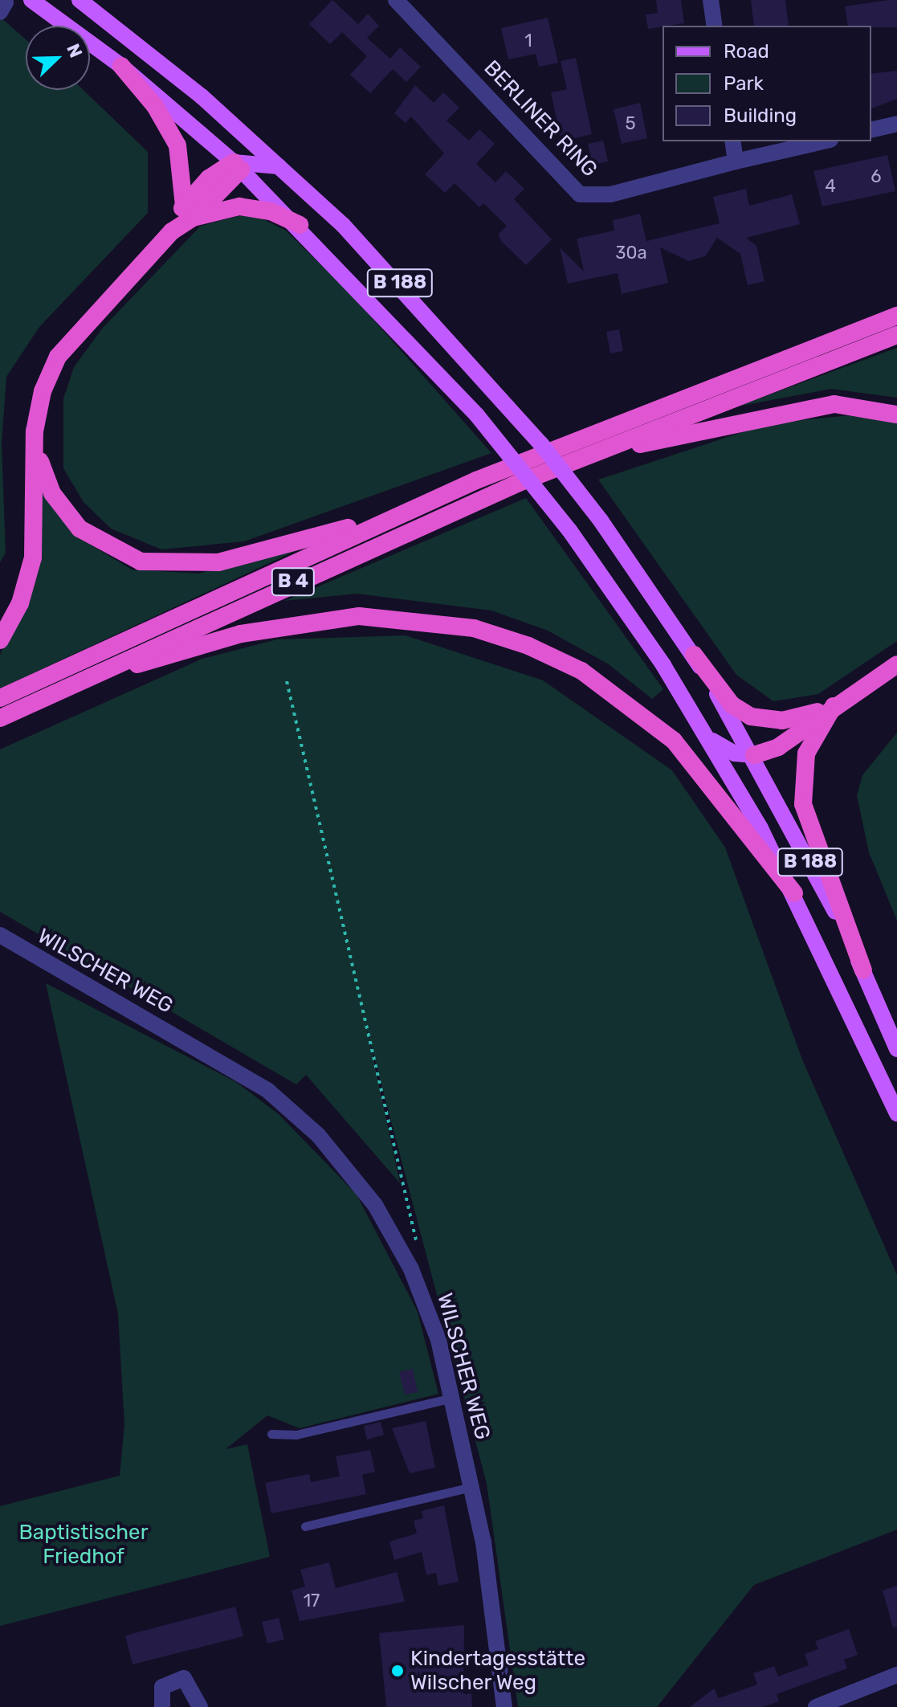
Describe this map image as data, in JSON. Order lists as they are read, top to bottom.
{
  "streets": {
    "highway": ["B 4"],
    "main road": ["B 188"],
    "street": ["BERLINER RING", "WILSCHER WEG"]
  },
  "parks": ["Baptistischer Friedhof"],
  "places": ["Kindertagesstätte Wilscher Weg"],
  "house_numbers": [
    "1",
    "5",
    "6",
    "4",
    "30a",
    "17"
  ],
  "legend": ["Road", "Park", "Building"],
  "north": "top right"
}
